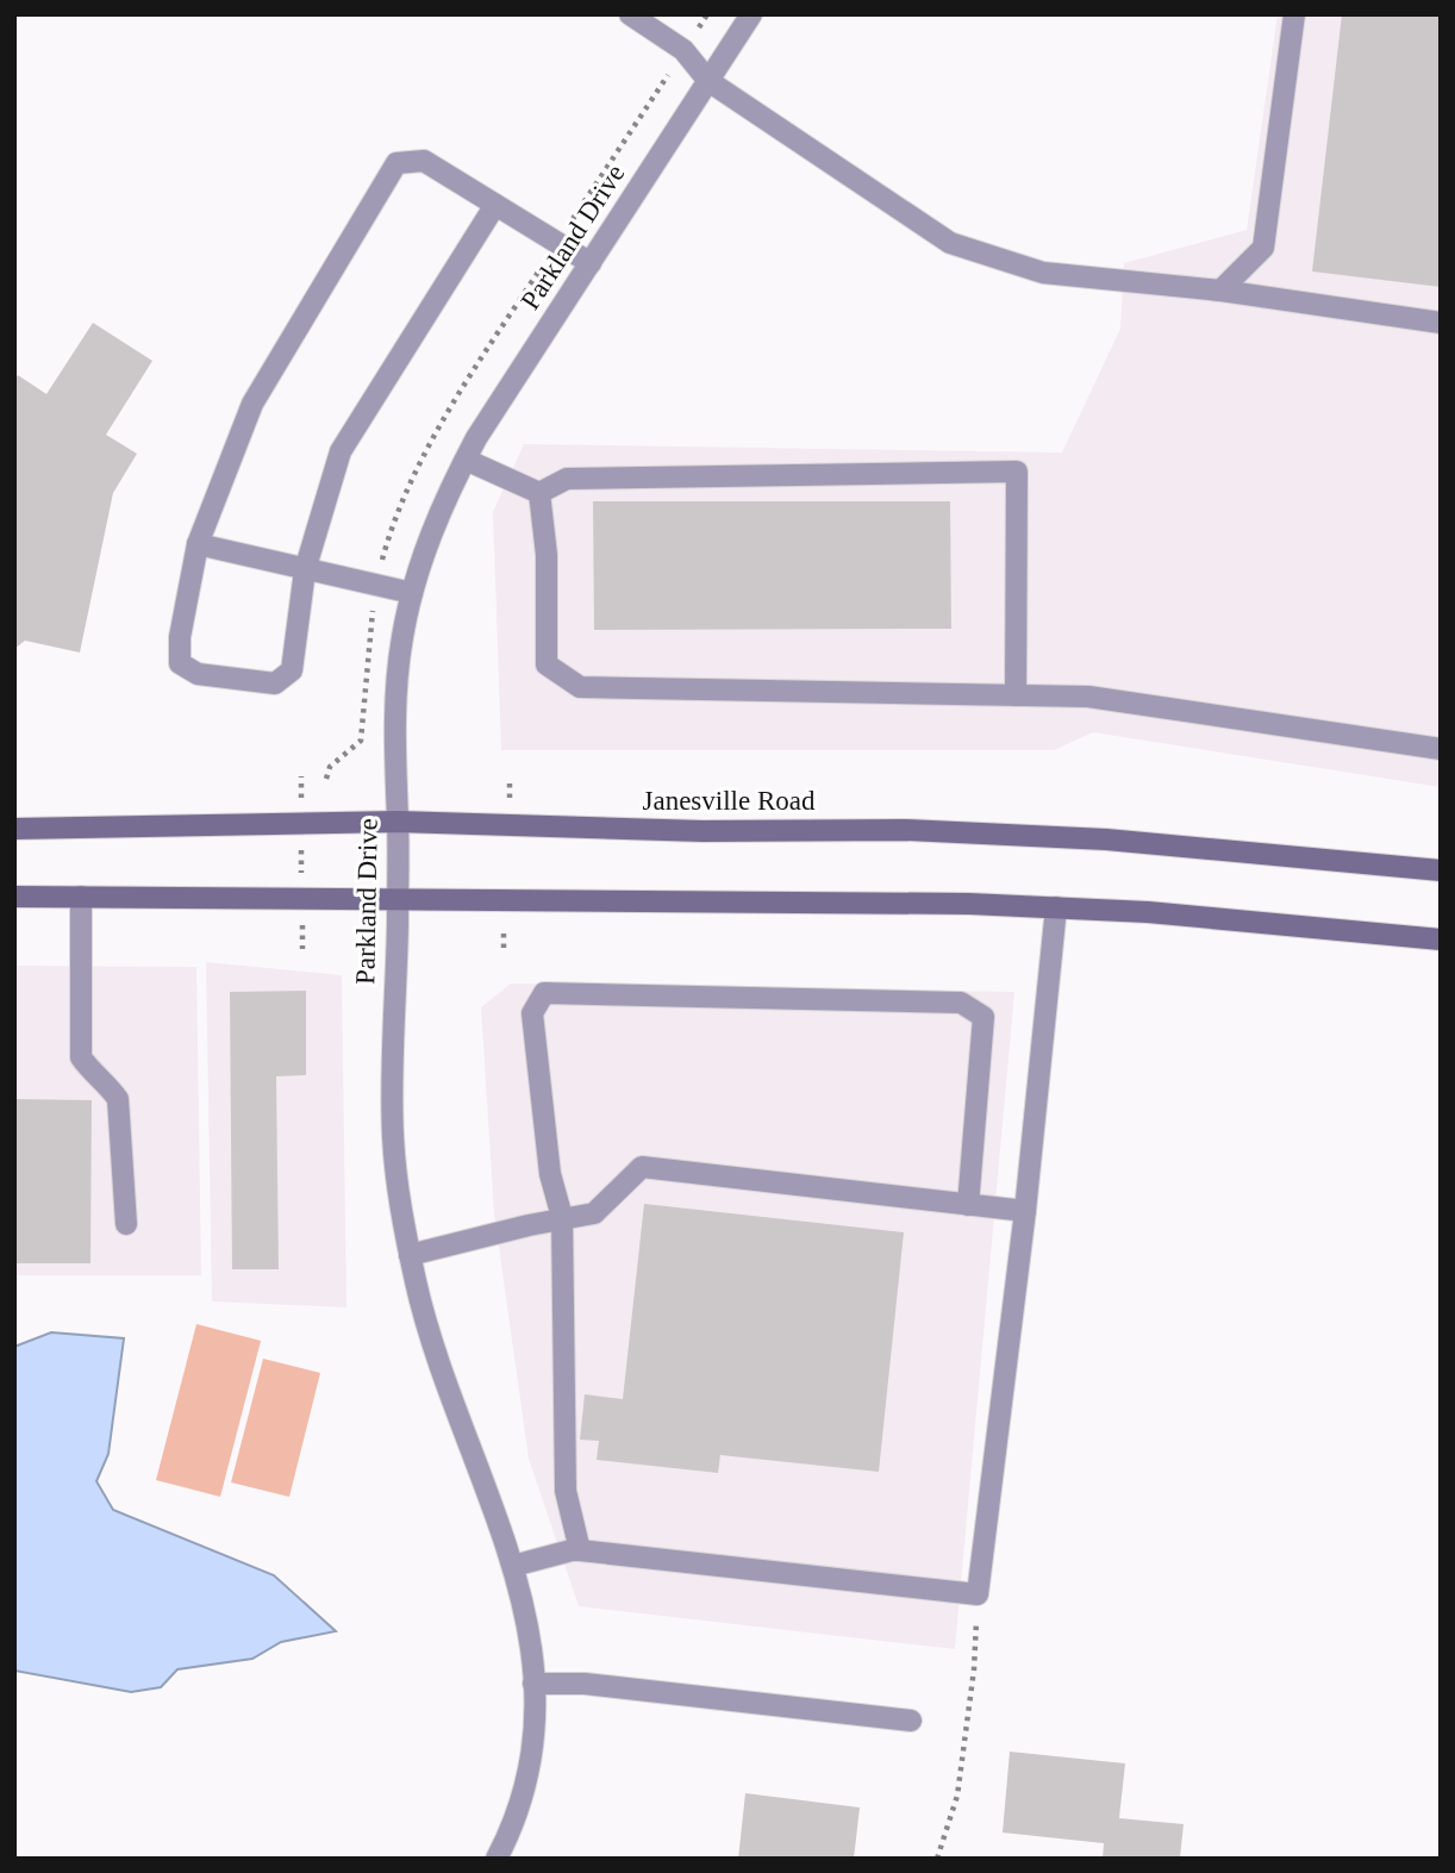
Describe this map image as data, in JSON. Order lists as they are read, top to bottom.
{
  "streets": {
    "main road": ["Janesville Road"],
    "street": ["Parkland Drive"]
  },
  "crossings": [
    ["Parkland Drive", "Janesville Road"]
  ]
}
